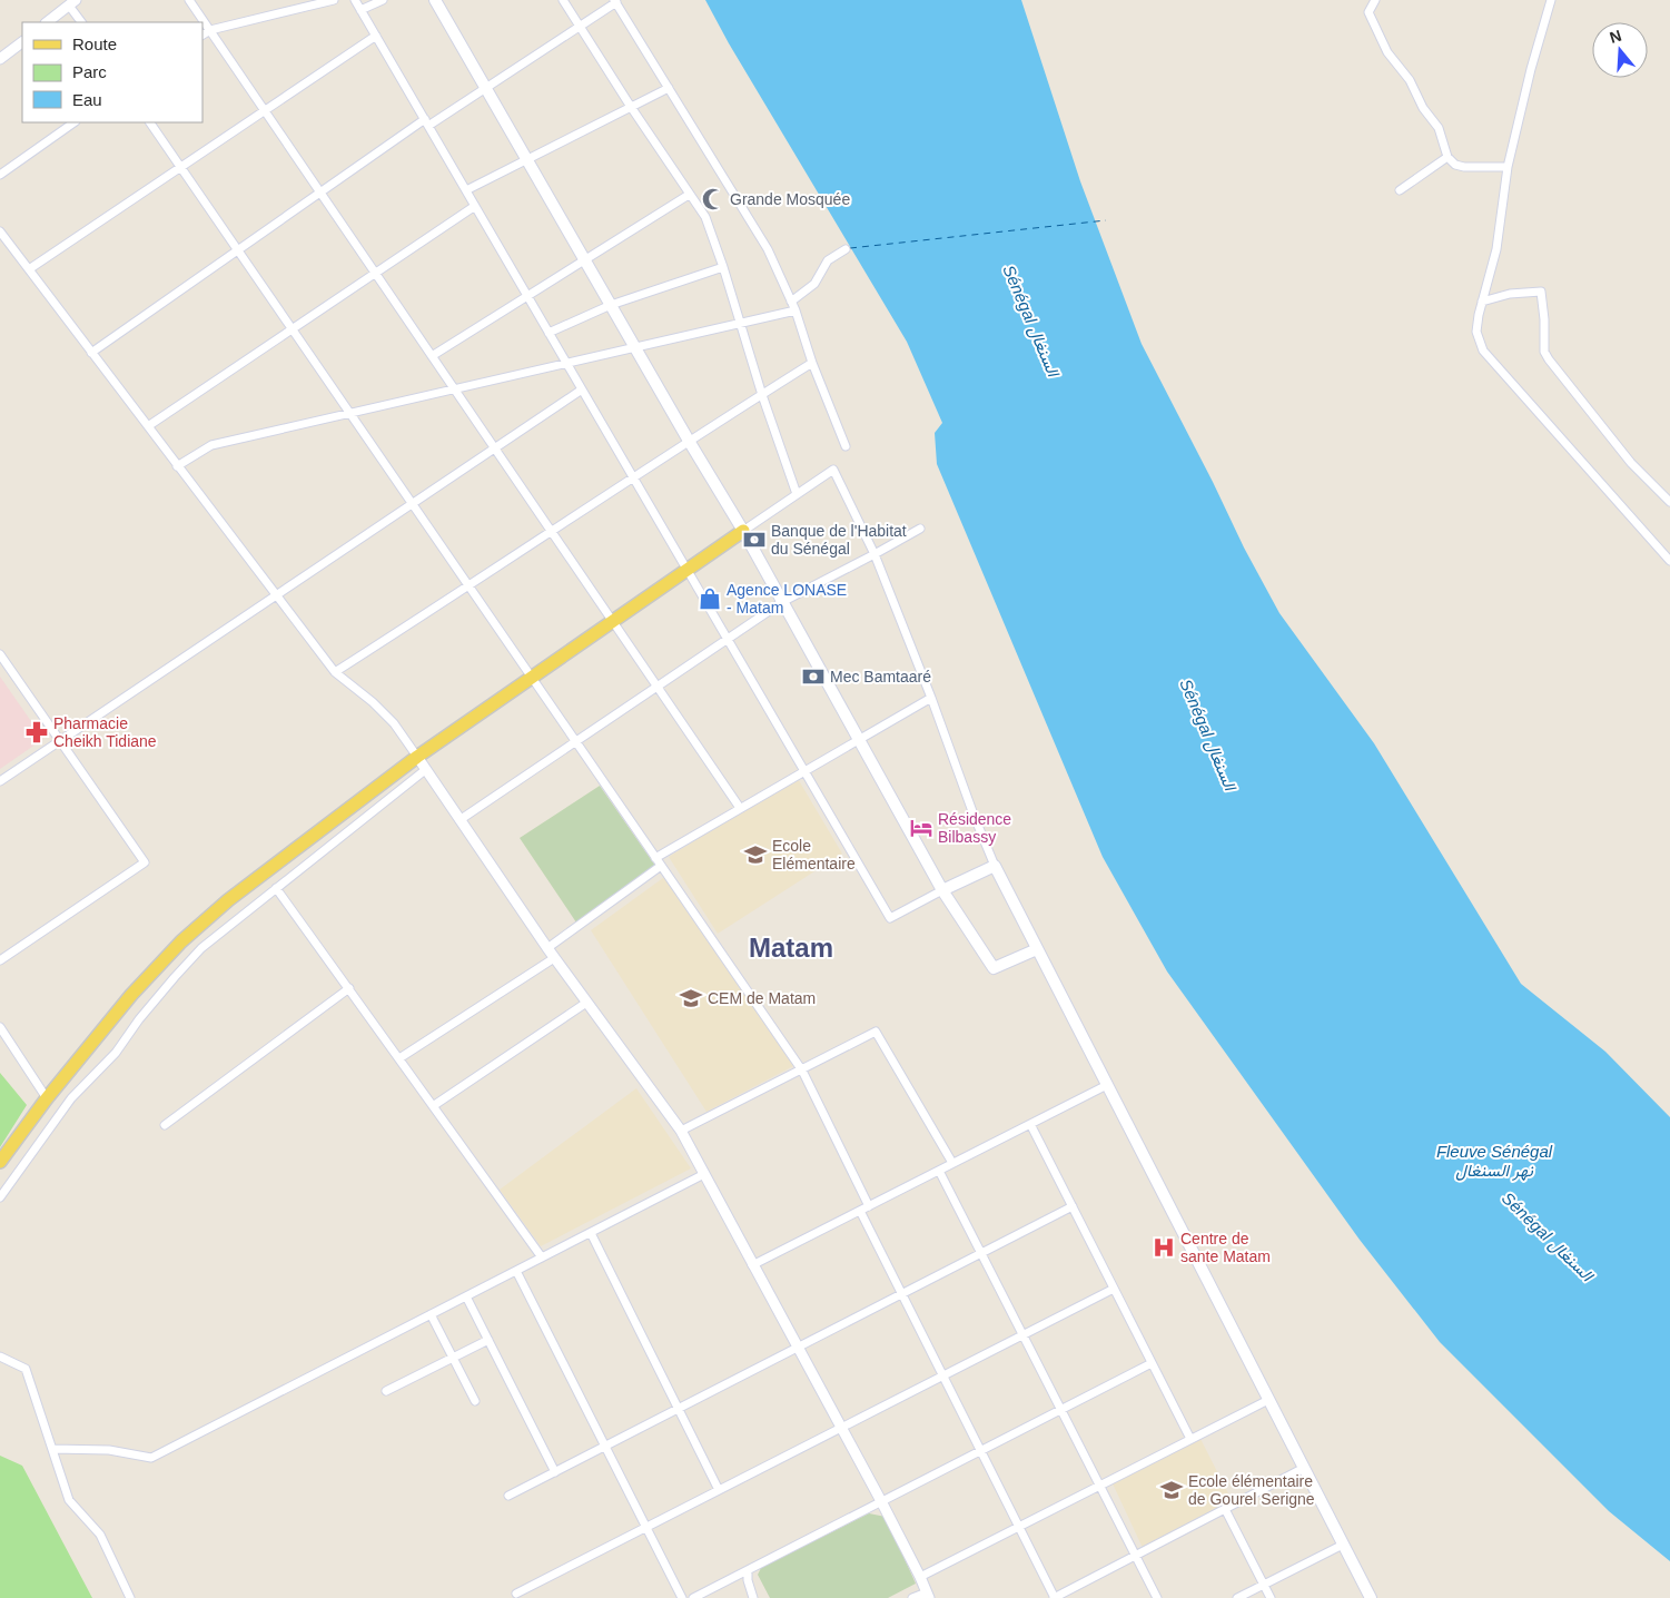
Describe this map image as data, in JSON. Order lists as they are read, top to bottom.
{
  "districts": ["Matam"],
  "water": ["Sénégal السنغال", "Fleuve Sénégal نهر السنغال"],
  "places": {
    "mosque": ["Grande Mosquée"],
    "bank": ["Banque de l'Habitat du Sénégal", "Mec Bamtaaré"],
    "shop": ["Agence LONASE - Matam"],
    "pharmacy": ["Pharmacie Cheikh Tidiane"],
    "hotel": ["Résidence Bilbassy"],
    "school or university": ["Ecole Elémentaire", "CEM de Matam", "Ecole élémentaire de Gourel Serigne"],
    "hospital": ["Centre de sante Matam"]
  },
  "legend": ["Route", "Parc", "Eau"],
  "north": "top"
}
